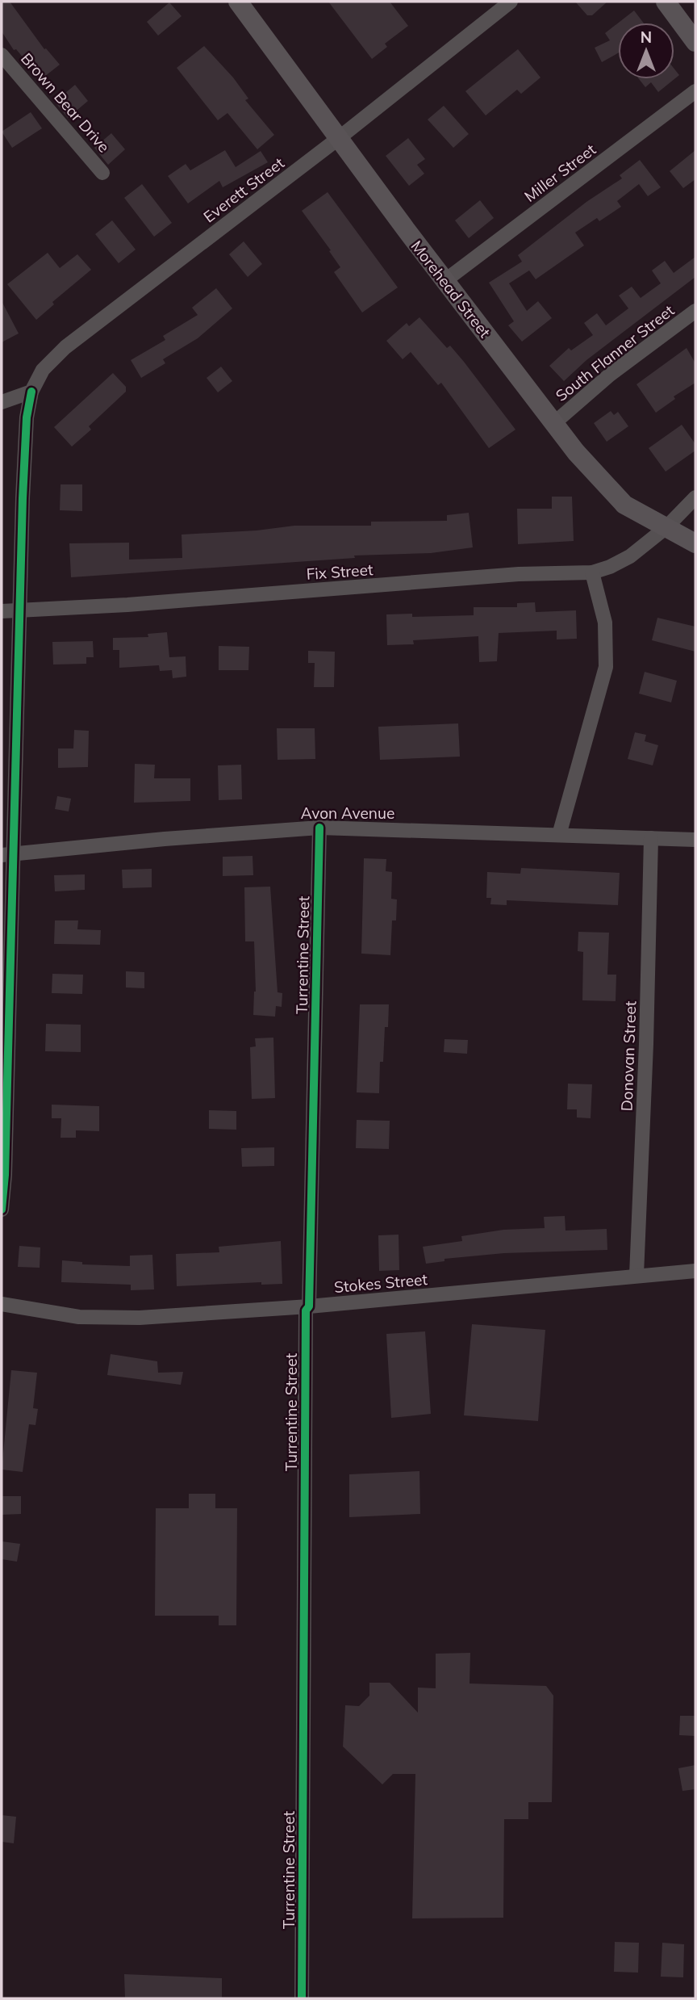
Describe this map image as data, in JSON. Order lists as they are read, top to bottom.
{
  "streets": {
    "street": [
      "Brown Bear Drive",
      "Miller Street",
      "Everett Street",
      "Morehead Street",
      "South Flanner Street",
      "Fix Street",
      "Avon Avenue",
      "Turrentine Street",
      "Donovan Street",
      "Stokes Street"
    ]
  },
  "crossings": [
    ["Miller Street", "Morehead Street"],
    ["Everett Street", "Morehead Street"],
    ["Everett Street", "Fix Street"],
    ["Everett Street", "Avon Avenue"],
    ["Morehead Street", "South Flanner Street"],
    ["Morehead Street", "Fix Street"],
    ["Avon Avenue", "Turrentine Street"],
    ["Avon Avenue", "Donovan Street"],
    ["Turrentine Street", "Stokes Street"],
    ["Donovan Street", "Stokes Street"]
  ],
  "north": "top"
}
